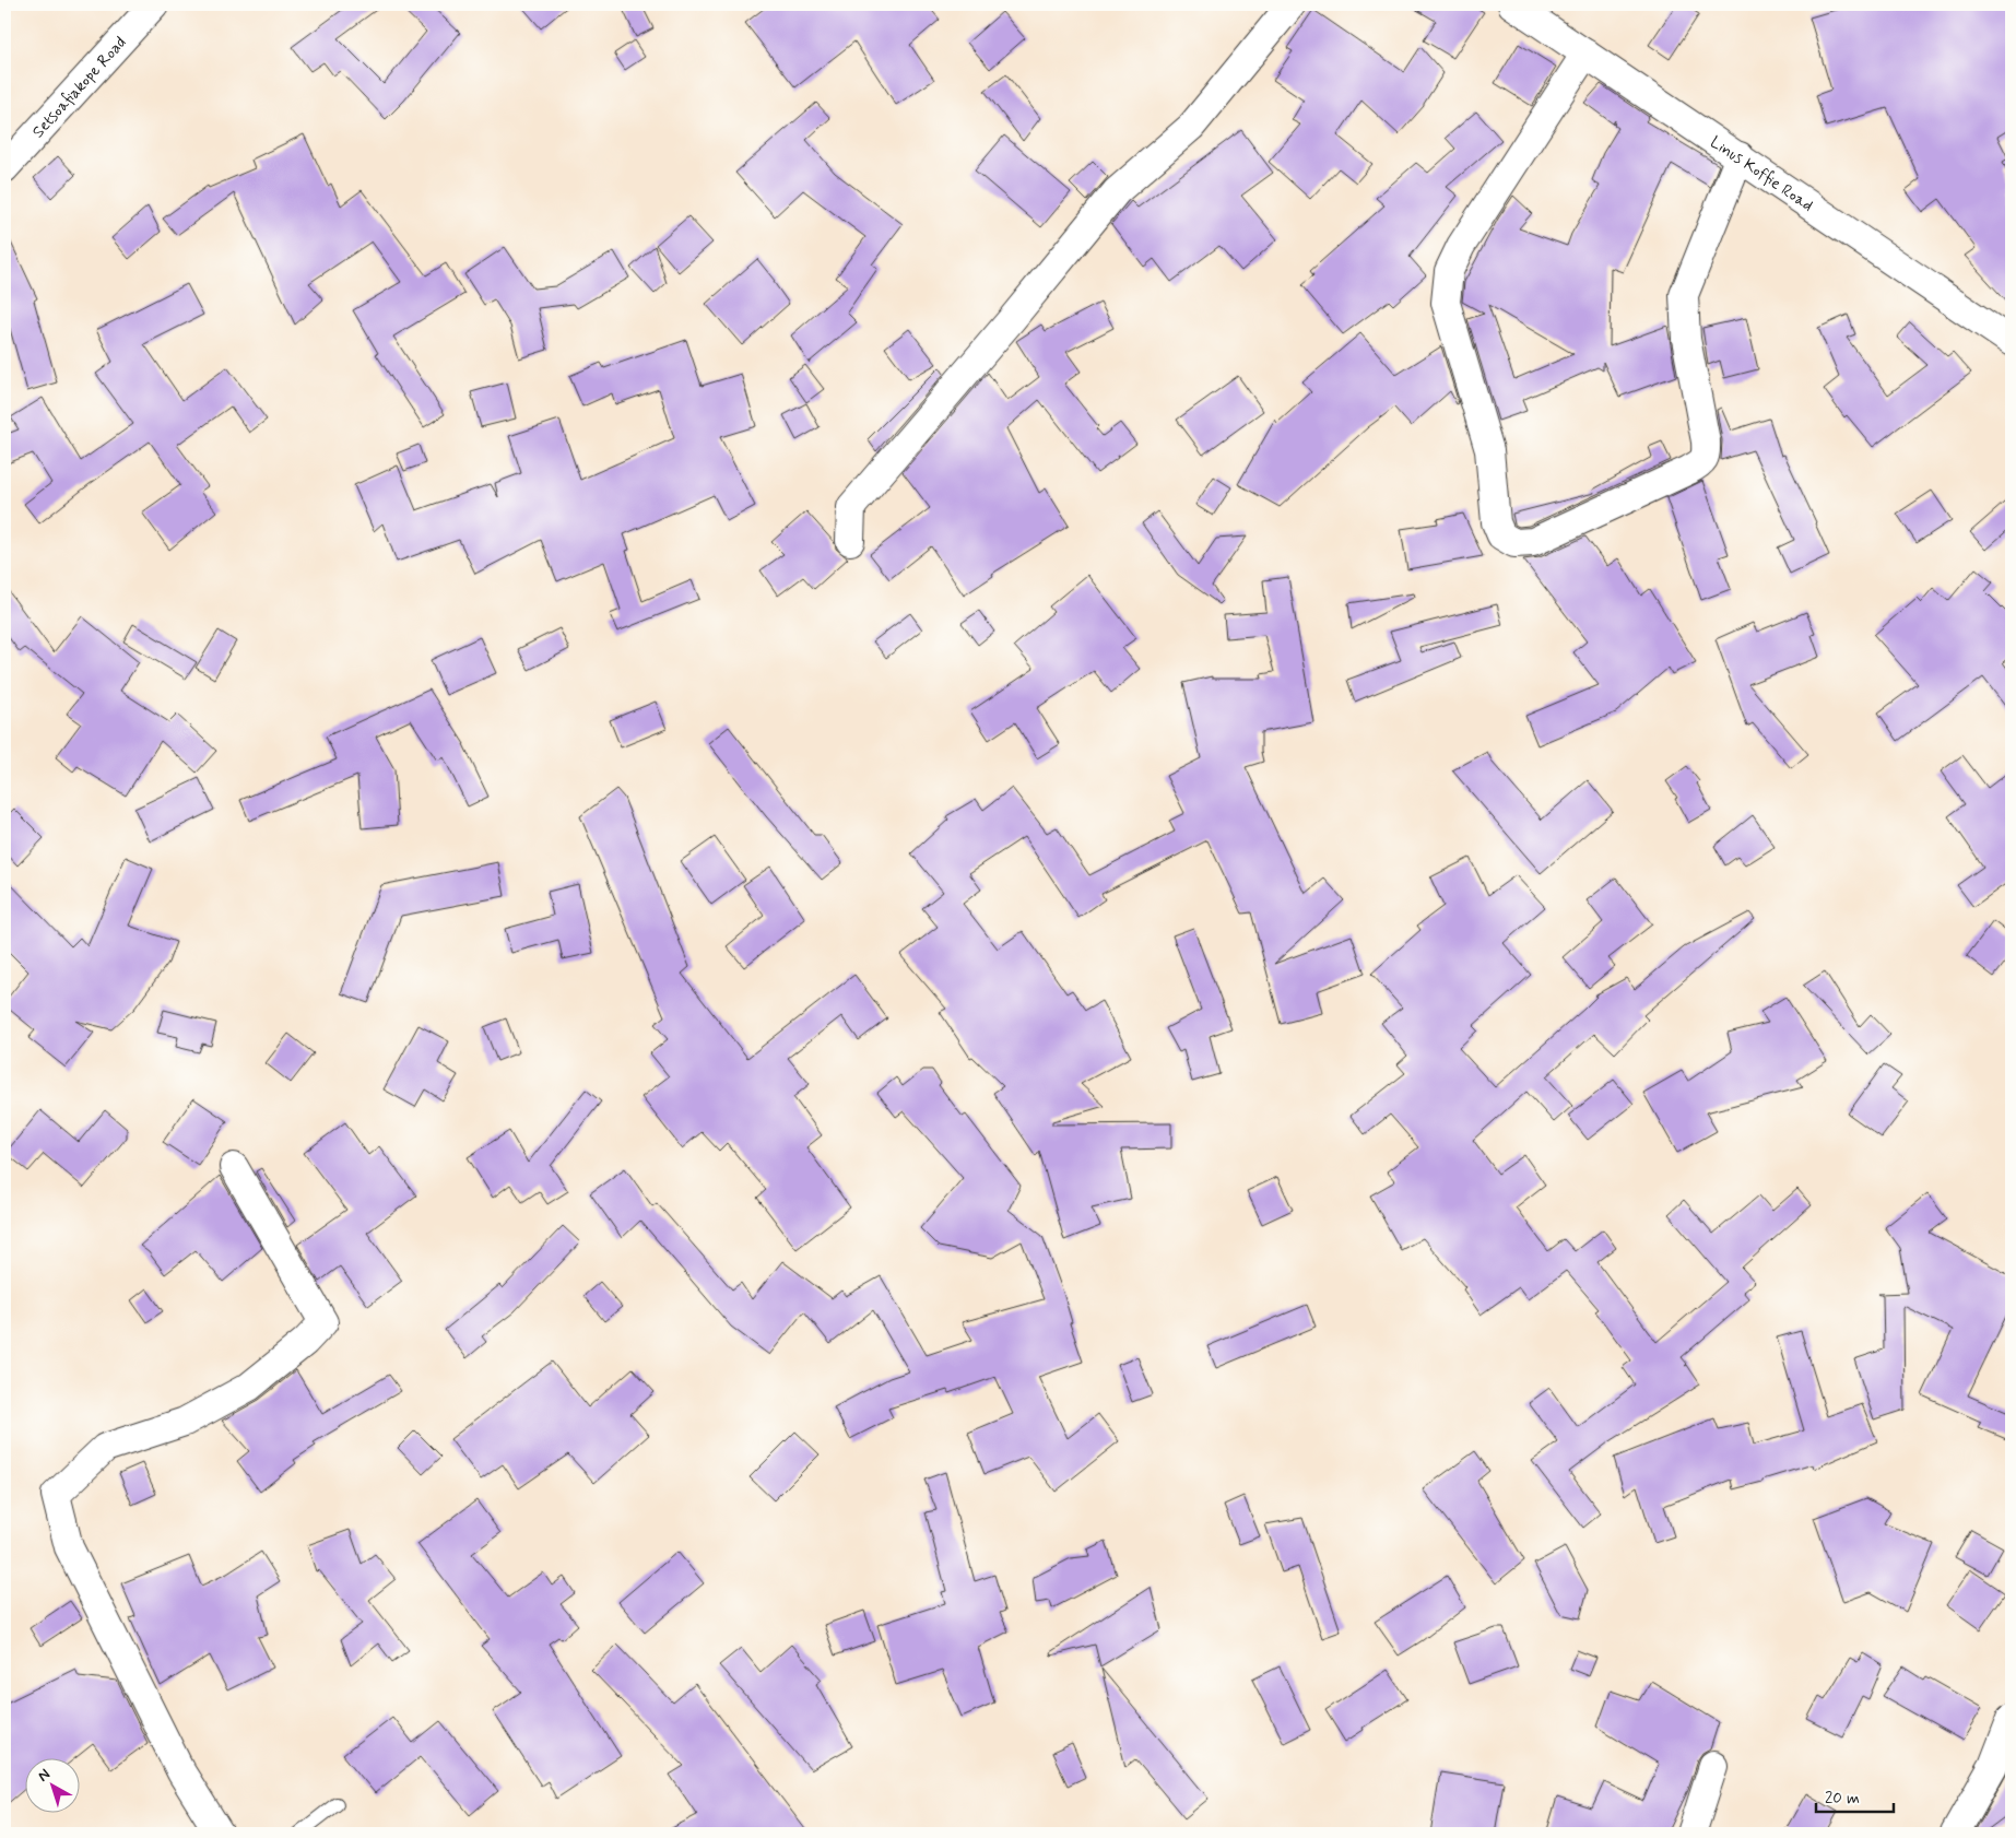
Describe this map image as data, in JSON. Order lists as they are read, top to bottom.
{
  "streets": {
    "street": ["Setsoafiakope Road", "Linus Koffie Road"]
  },
  "scale_bar": "20 m",
  "north": "top left"
}
